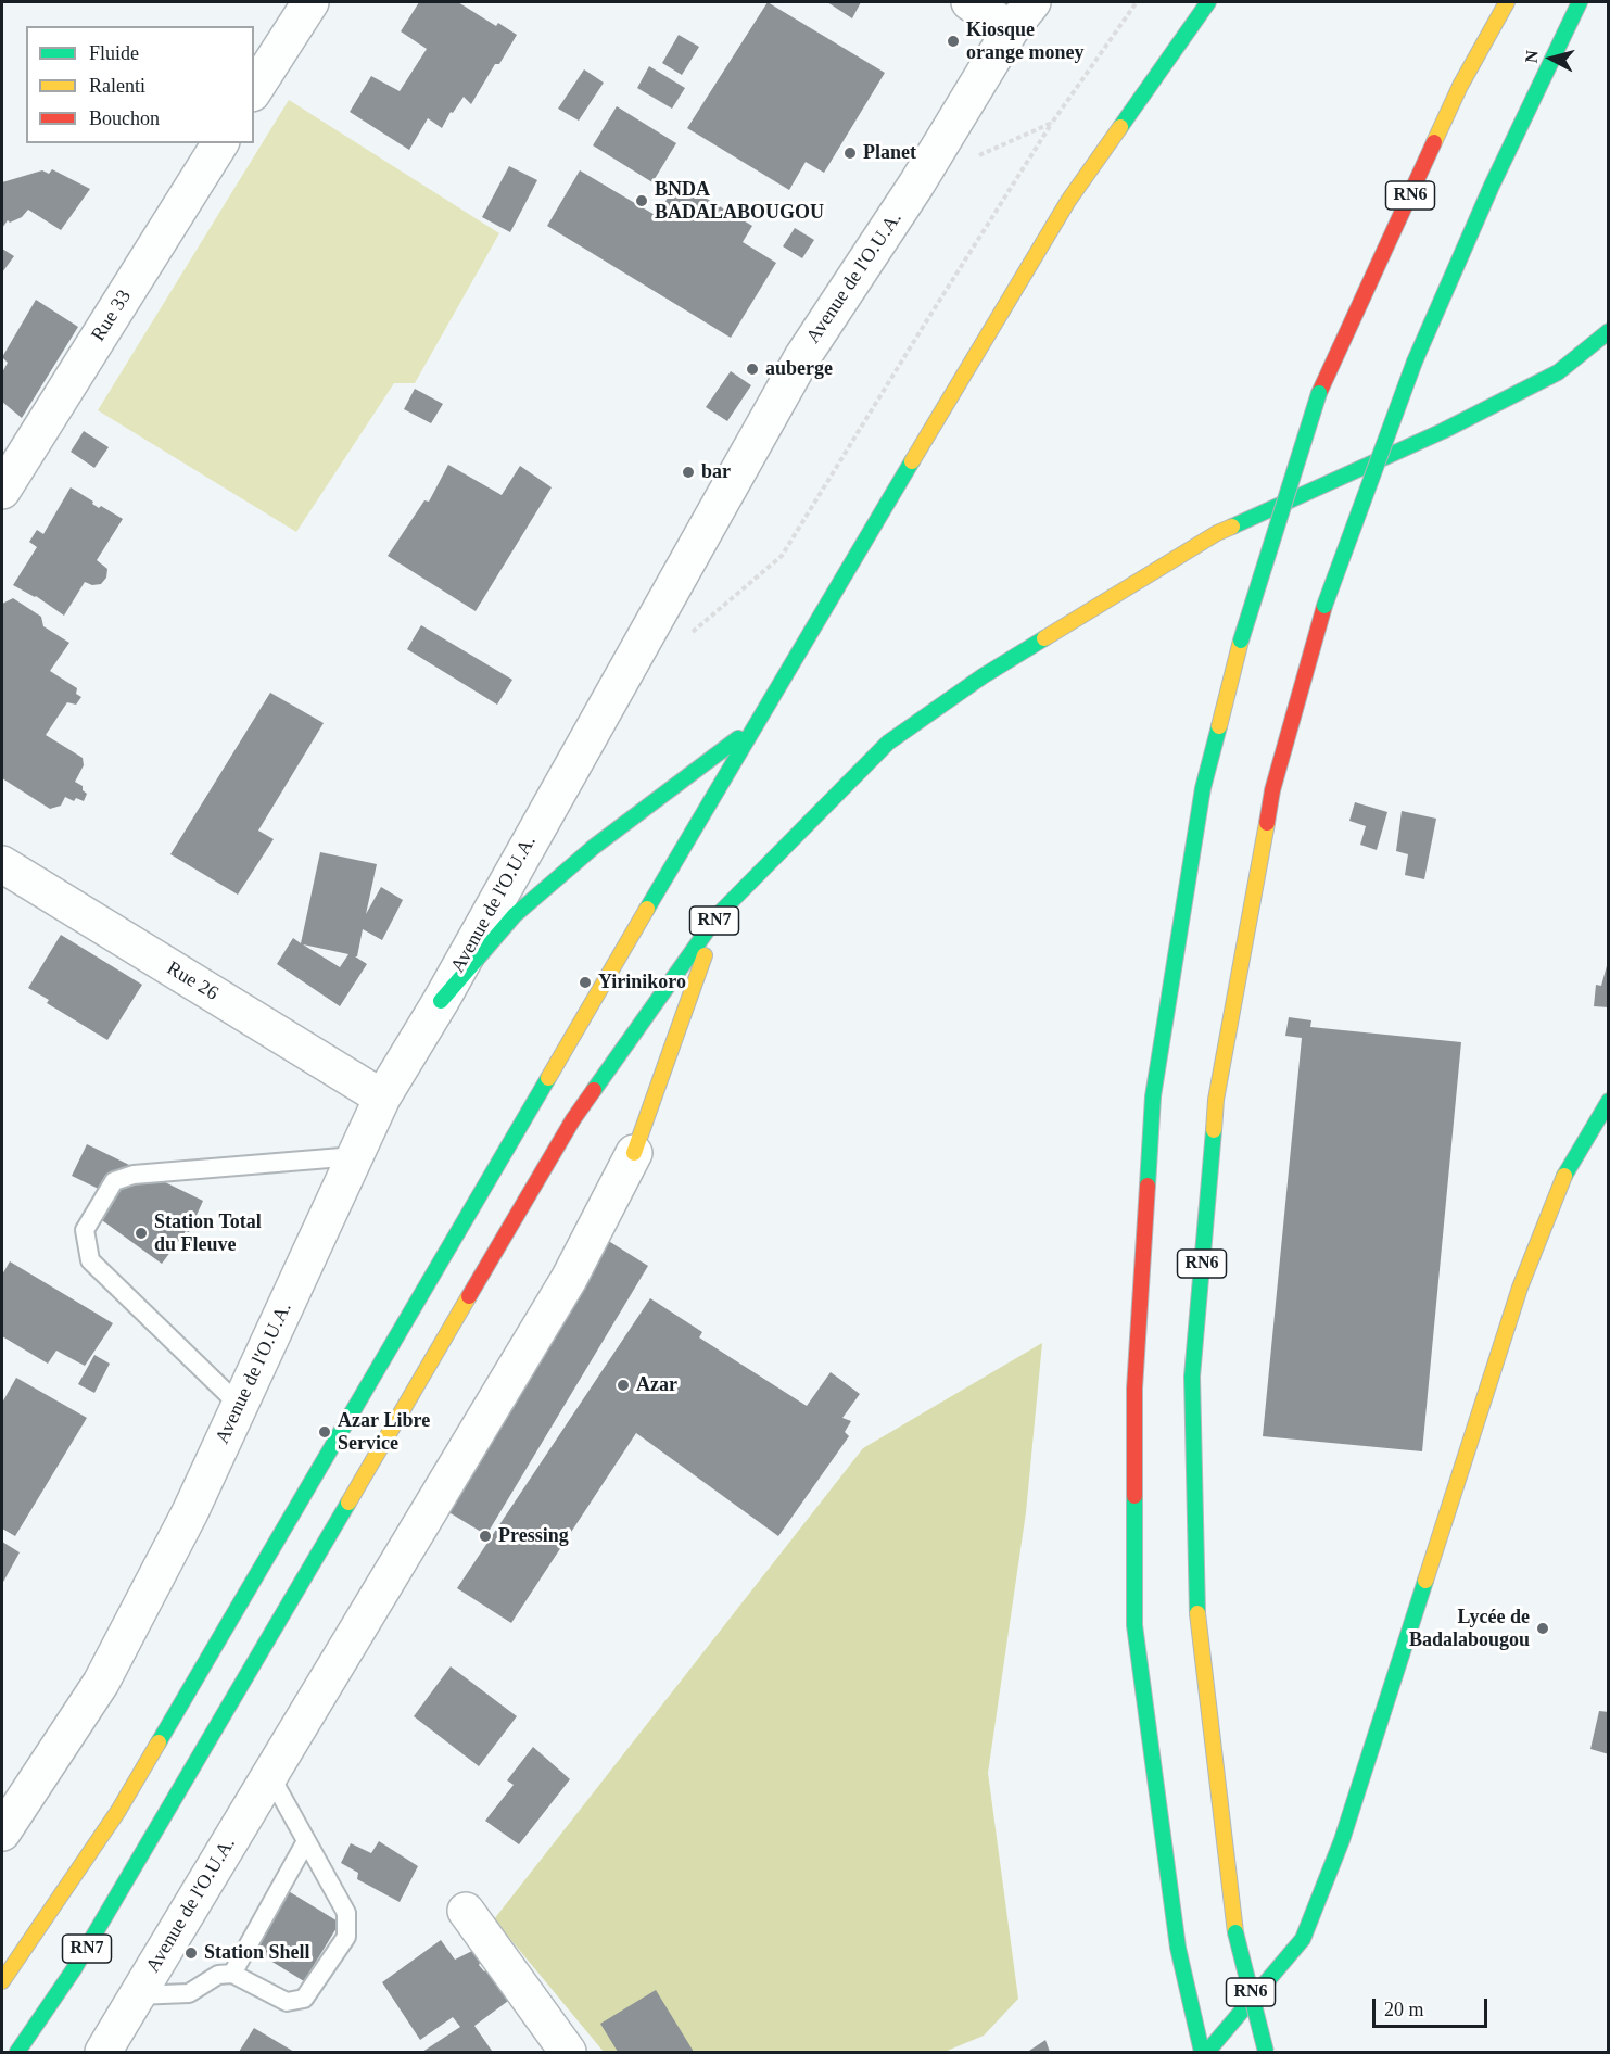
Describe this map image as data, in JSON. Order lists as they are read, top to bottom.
{
  "streets": {
    "main road": ["RN6", "RN7"],
    "street": ["Avenue de l'O.U.A.", "Rue 33", "Rue 26"]
  },
  "crossings": [
    ["Avenue de l'O.U.A.", "Rue 26"]
  ],
  "places": [
    "Kiosque orange money",
    "Planet",
    "BNDA BADALABOUGOU",
    "auberge",
    "bar",
    "Yirinikoro",
    "Station Total du Fleuve",
    "Azar",
    "Azar Libre Service",
    "Pressing",
    "Lycée de Badalabougou",
    "Station Shell"
  ],
  "legend": ["Fluide", "Ralenti", "Bouchon"],
  "scale_bar": "20 m",
  "north": "left"
}
